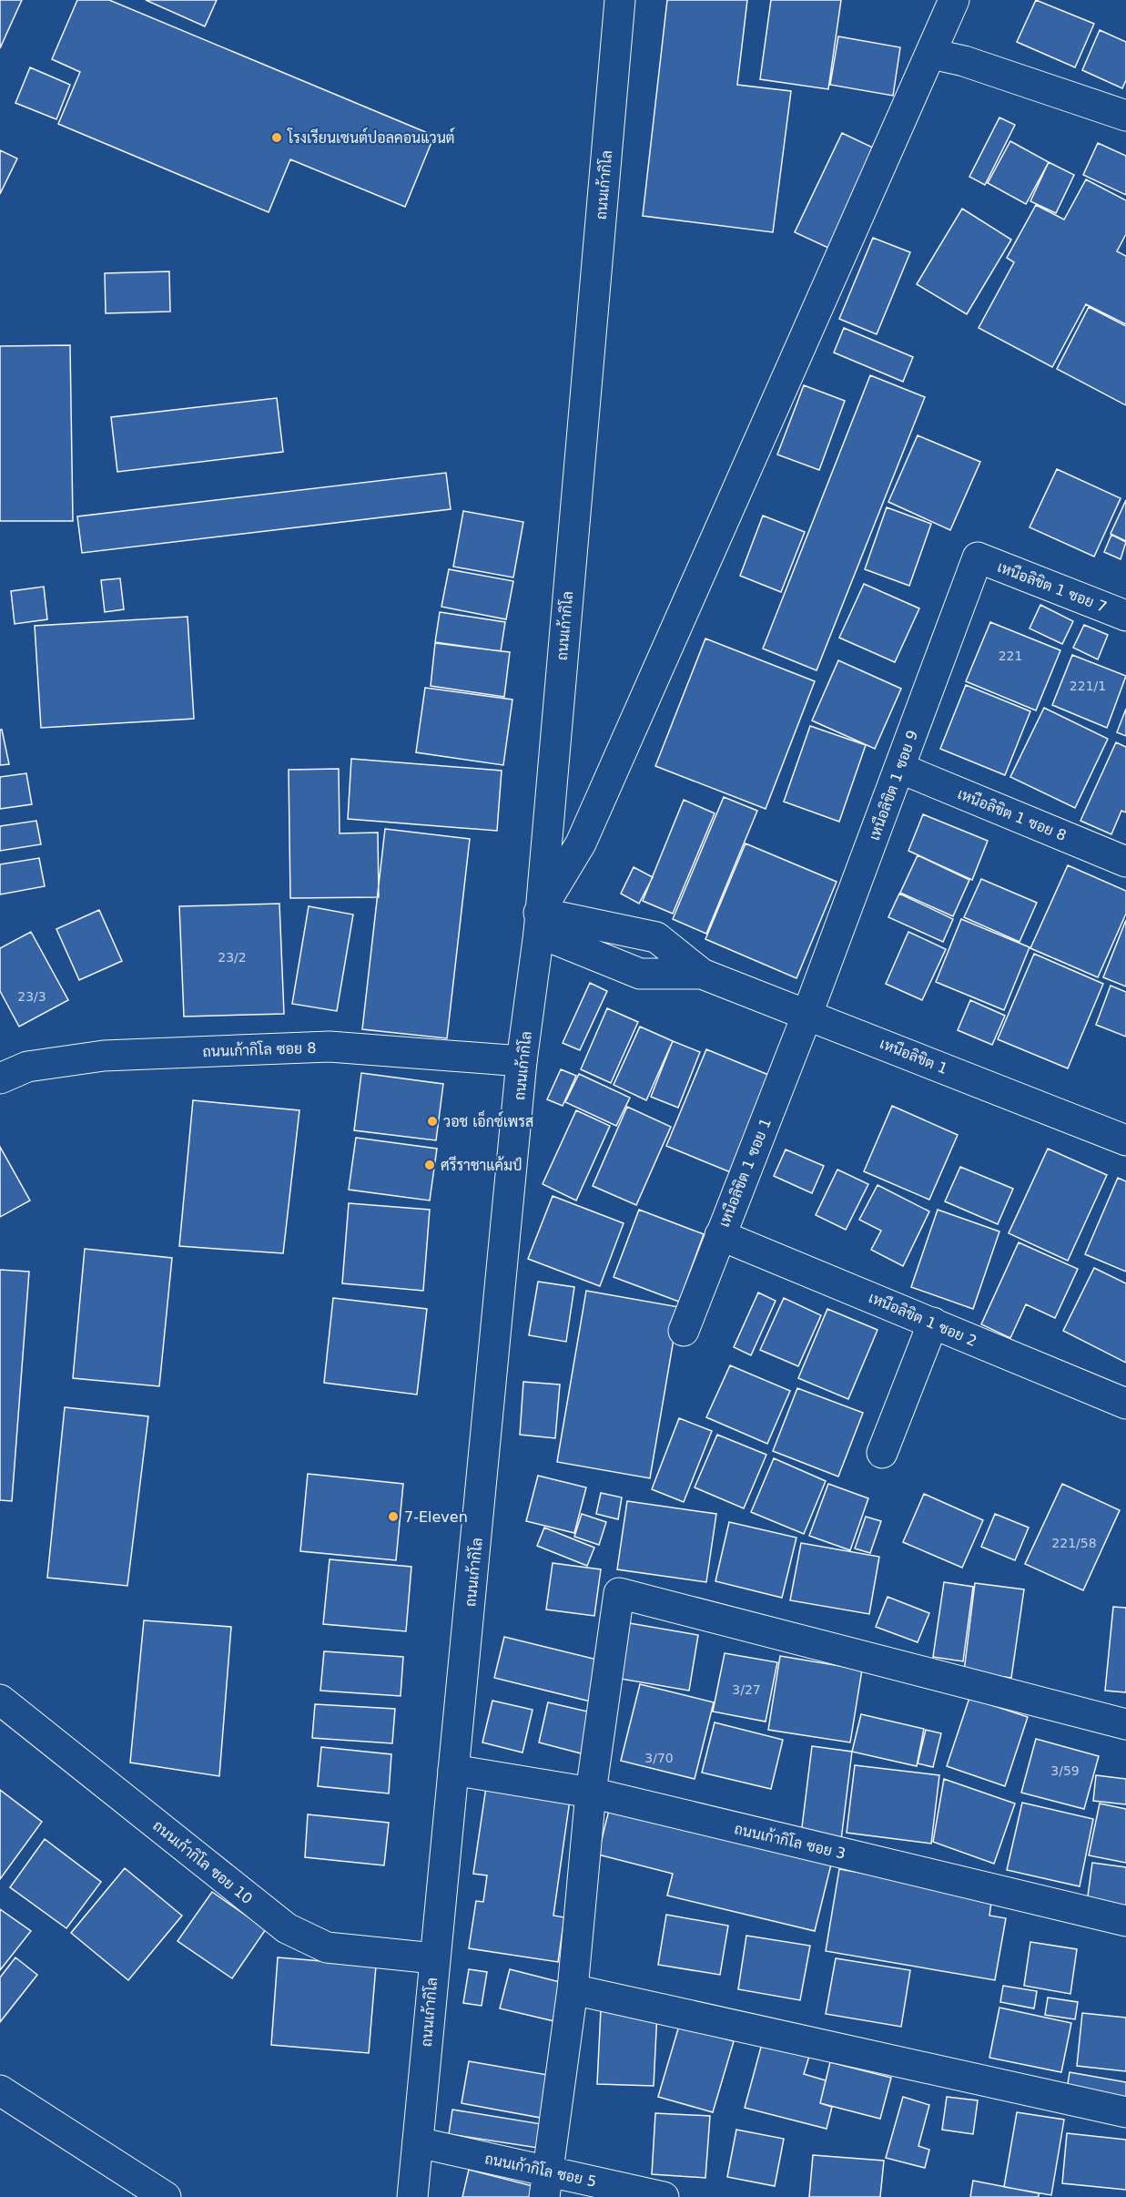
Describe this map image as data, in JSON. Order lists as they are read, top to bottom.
{
  "streets": {
    "street": [
      "ถนนเก้ากิโล",
      "เหนือลิขิต 1 ซอย 7",
      "เหนือลิขิต 1 ซอย 9",
      "เหนือลิขิต 1 ซอย 8",
      "ถนนเก้ากิโล ซอย 8",
      "เหนือลิขิต 1",
      "เหนือลิขิต 1 ซอย 1",
      "เหนือลิขิต 1 ซอย 2",
      "ถนนเก้ากิโล ซอย 3",
      "ถนนเก้ากิโล ซอย 10",
      "ถนนเก้ากิโล ซอย 5"
    ]
  },
  "crossings": [
    ["ถนนเก้ากิโล", "ถนนเก้ากิโล ซอย 8"],
    ["ถนนเก้ากิโล", "เหนือลิขิต 1"],
    ["ถนนเก้ากิโล", "ถนนเก้ากิโล ซอย 3"],
    ["ถนนเก้ากิโล", "ถนนเก้ากิโล ซอย 10"],
    ["ถนนเก้ากิโล", "ถนนเก้ากิโล ซอย 5"],
    ["เหนือลิขิต 1 ซอย 7", "เหนือลิขิต 1 ซอย 9"],
    ["เหนือลิขิต 1 ซอย 9", "เหนือลิขิต 1 ซอย 8"],
    ["เหนือลิขิต 1 ซอย 9", "เหนือลิขิต 1"],
    ["เหนือลิขิต 1 ซอย 9", "เหนือลิขิต 1 ซอย 1"],
    ["เหนือลิขิต 1", "เหนือลิขิต 1 ซอย 1"],
    ["เหนือลิขิต 1 ซอย 1", "เหนือลิขิต 1 ซอย 2"]
  ],
  "places": [
    "โรงเรียนเซนต์ปอลคอนแวนต์",
    "วอช เอ็กซ์เพรส",
    "ศรีราชาแค้มป์",
    "7-Eleven"
  ],
  "house_numbers": [
    "221",
    "221/1",
    "23/2",
    "23/3",
    "221/58",
    "3/27",
    "3/70",
    "3/59"
  ]
}
